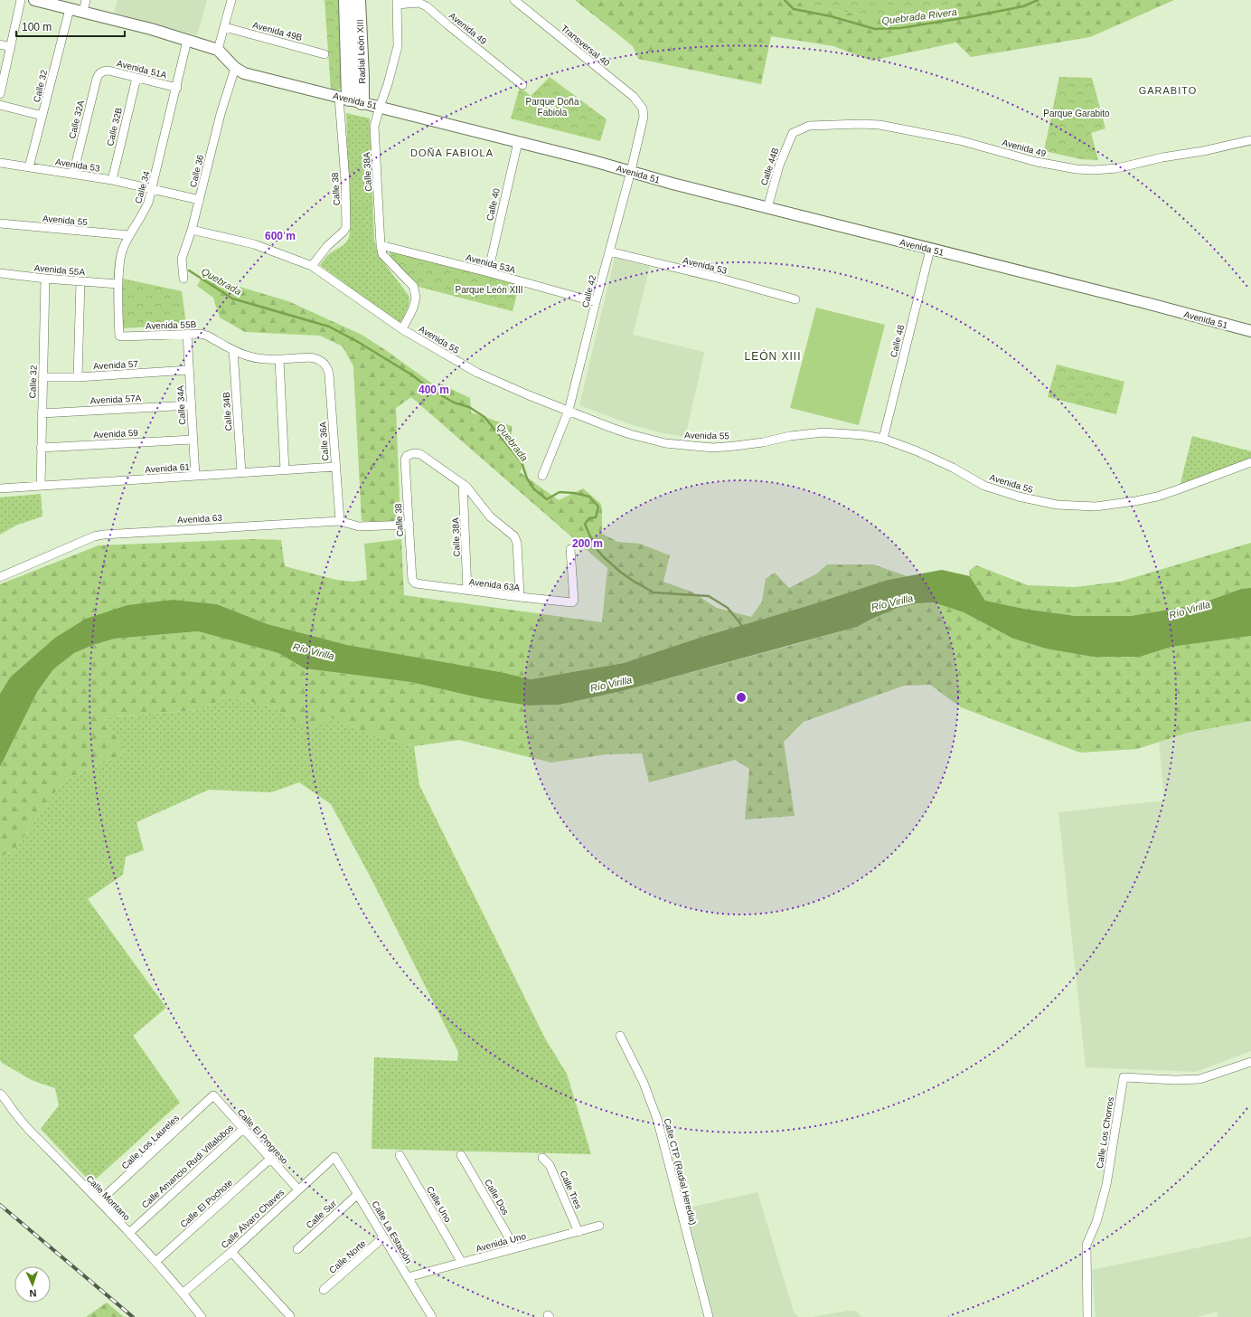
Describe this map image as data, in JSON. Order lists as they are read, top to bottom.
{
  "streets": {
    "highway": ["Radial León XIII"],
    "street": [
      "Avenida 49",
      "Avenida 49B",
      "Transversal 40",
      "Avenida 51A",
      "Calle 32",
      "Avenida 51",
      "Calle 32A",
      "Calle 32B",
      "Avenida 53",
      "Calle 44B",
      "Calle 36",
      "Calle 38A",
      "Calle 34",
      "Calle 38",
      "Calle 40",
      "Avenida 55",
      "Avenida 53A",
      "Avenida 55A",
      "Calle 42",
      "Avenida 55B",
      "Calle 48",
      "Avenida 57",
      "Avenida 57A",
      "Calle 34A",
      "Calle 34B",
      "Avenida 59",
      "Calle 36A",
      "Avenida 61",
      "Avenida 63",
      "Avenida 63A",
      "Calle Los Chorros",
      "Calle El Progreso",
      "Calle Los Laureles",
      "Calle Amancio Rudi Villalobos",
      "Calle CTP (Radial Heredia)",
      "Calle Tres",
      "Calle Dos",
      "Calle Montano",
      "Calle El Pochote",
      "Calle Uno",
      "Calle Sur",
      "Calle Álvaro Chaves",
      "Calle La Estación",
      "Avenida Uno",
      "Calle Norte"
    ]
  },
  "crossings": [
    ["Avenida 49", "Calle 44B"],
    ["Avenida 49", "Calle 38A"],
    ["Transversal 40", "Calle 42"],
    ["Radial León XIII", "Avenida 51"],
    ["Radial León XIII", "Calle 38"],
    ["Avenida 51A", "Calle 32A"],
    ["Avenida 51A", "Calle 32B"],
    ["Avenida 51A", "Calle 34"],
    ["Calle 32", "Avenida 53"],
    ["Calle 32", "Avenida 55A"],
    ["Calle 32", "Avenida 57"],
    ["Calle 32", "Avenida 57A"],
    ["Calle 32", "Avenida 59"],
    ["Calle 32", "Avenida 61"],
    ["Avenida 51", "Calle 44B"],
    ["Avenida 51", "Calle 36"],
    ["Avenida 51", "Calle 38A"],
    ["Avenida 51", "Calle 38"],
    ["Avenida 51", "Calle 40"],
    ["Avenida 51", "Calle 42"],
    ["Avenida 51", "Calle 48"],
    ["Calle 32A", "Avenida 53"],
    ["Calle 32B", "Avenida 53"],
    ["Avenida 53", "Calle 36"],
    ["Avenida 53", "Calle 34"],
    ["Avenida 53", "Calle 42"],
    ["Calle 36", "Avenida 55"],
    ["Calle 38A", "Calle 38"],
    ["Calle 38A", "Avenida 55"],
    ["Calle 38A", "Avenida 53A"],
    ["Calle 38A", "Avenida 63A"],
    ["Calle 34", "Avenida 55"],
    ["Calle 34", "Avenida 55A"],
    ["Calle 34", "Avenida 55B"],
    ["Calle 38", "Avenida 55"],
    ["Calle 38", "Avenida 63"],
    ["Calle 38", "Avenida 63A"],
    ["Calle 40", "Avenida 53A"],
    ["Avenida 55", "Calle 42"],
    ["Avenida 55", "Calle 48"],
    ["Avenida 53A", "Calle 42"],
    ["Avenida 55B", "Calle 34A"],
    ["Avenida 55B", "Calle 34B"],
    ["Avenida 55B", "Calle 36A"],
    ["Avenida 57", "Calle 34A"],
    ["Avenida 57A", "Calle 34A"],
    ["Calle 34A", "Avenida 59"],
    ["Calle 34A", "Avenida 61"],
    ["Calle 34B", "Avenida 61"],
    ["Calle 36A", "Avenida 61"],
    ["Calle 36A", "Avenida 63"],
    ["Calle El Progreso", "Calle Los Laureles"],
    ["Calle El Progreso", "Calle Amancio Rudi Villalobos"],
    ["Calle El Progreso", "Calle El Pochote"],
    ["Calle El Progreso", "Calle Álvaro Chaves"],
    ["Calle Los Laureles", "Calle Montano"],
    ["Calle Amancio Rudi Villalobos", "Calle Montano"],
    ["Calle Tres", "Avenida Uno"],
    ["Calle Dos", "Avenida Uno"],
    ["Calle Montano", "Calle El Pochote"],
    ["Calle Montano", "Calle Álvaro Chaves"],
    ["Calle Uno", "Avenida Uno"],
    ["Calle Sur", "Calle La Estación"],
    ["Calle Álvaro Chaves", "Calle La Estación"],
    ["Calle La Estación", "Avenida Uno"],
    ["Calle La Estación", "Calle Norte"]
  ],
  "districts": ["GARABITO", "DOÑA FABIOLA", "LEÓN XIII"],
  "water": ["Quebrada Rivera", "Quebrada", "Río Virilla"],
  "parks": ["Parque Doña Fabiola", "Parque Garabito", "Parque León XIII"],
  "scale_bar": "100 m",
  "north": "bottom",
  "rings": ["600 m", "400 m", "200 m"]
}
